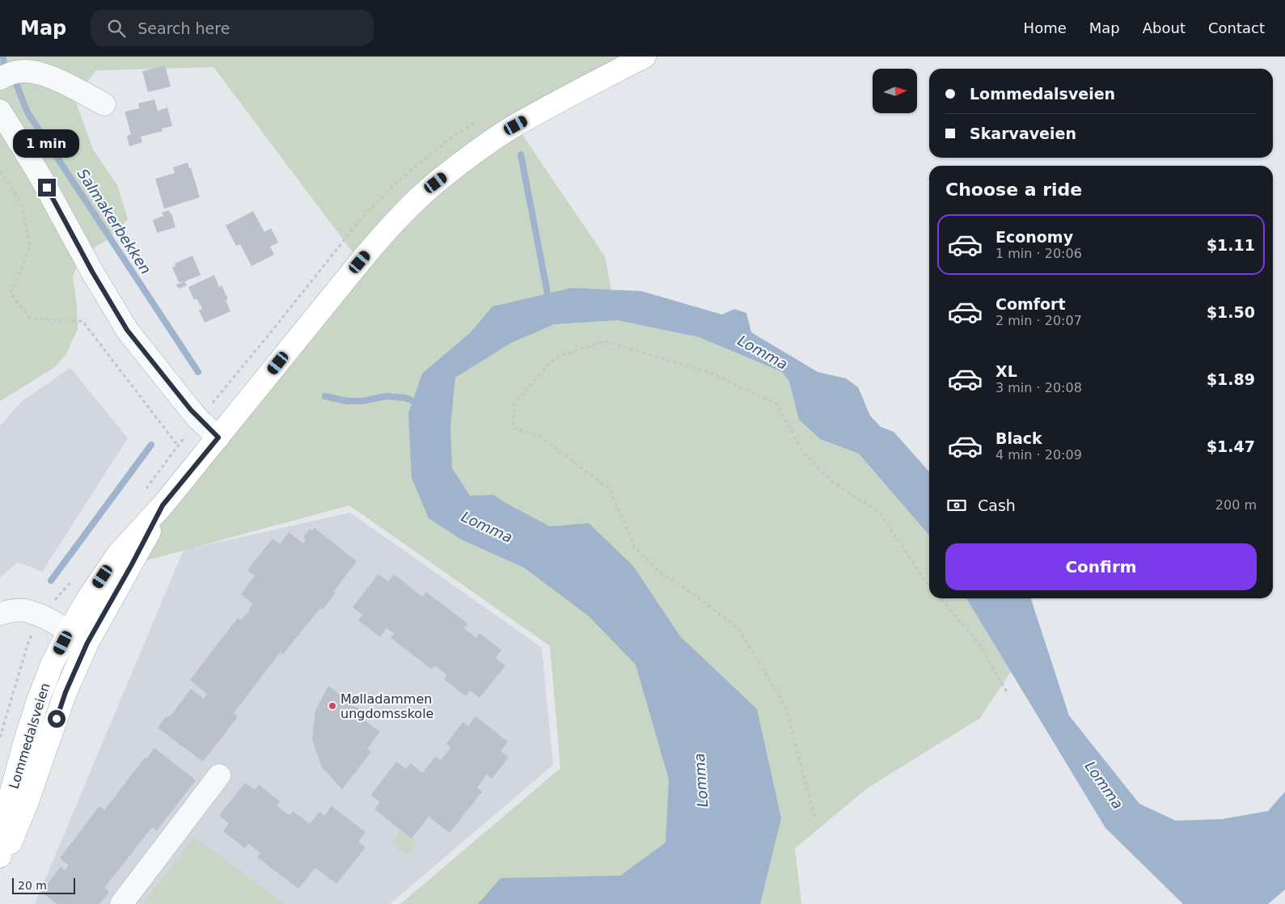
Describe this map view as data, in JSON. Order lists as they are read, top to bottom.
{
  "streets": {
    "main road": ["Lommedalsveien"]
  },
  "water": ["Salmakerbekken", "Lomma"],
  "places": ["Mølladammen ungdomsskole"],
  "scale_bar": "20 m",
  "north": "right",
  "page": {
    "header": "Map",
    "search": "Search here",
    "nav": [
      "Home",
      "Map",
      "About",
      "Contact"
    ],
    "banner": ["Lommedalsveien", "Skarvaveien"],
    "bubble": "1 min",
    "heading": "Choose a ride",
    "list": [
      {
        "name": "Economy",
        "note": "1 min · 20:06",
        "value": "$1.11"
      },
      {
        "name": "Comfort",
        "note": "2 min · 20:07",
        "value": "$1.50"
      },
      {
        "name": "XL",
        "note": "3 min · 20:08",
        "value": "$1.89"
      },
      {
        "name": "Black",
        "note": "4 min · 20:09",
        "value": "$1.47"
      }
    ],
    "pay": ["Cash", "200 m"],
    "buttons": "Confirm",
    "scale": "20 m"
  }
}
